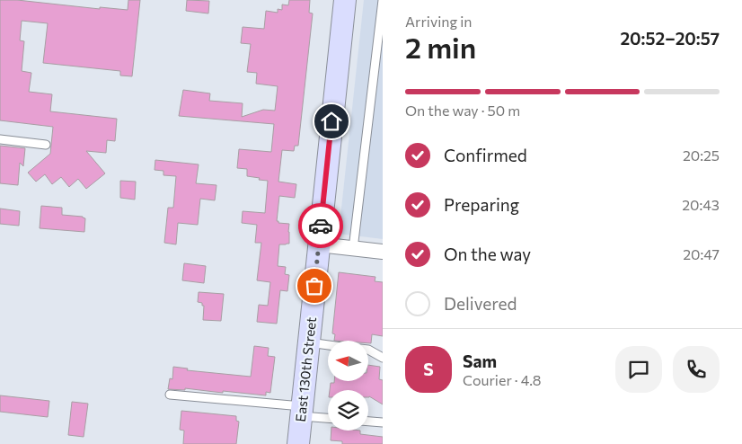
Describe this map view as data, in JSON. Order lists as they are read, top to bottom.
{
  "streets": {
    "street": ["East 130th Street"]
  },
  "north": "left",
  "page": {
    "heading": ["2 min", "Arriving in", "20:52–20:57"],
    "panel": ["Sam", "Courier · 4.8"],
    "bar": "On the way · 50 m",
    "list": [
      ["Confirmed", "20:25"],
      ["Preparing", "20:43"],
      ["On the way", "20:47"],
      "Delivered"
    ],
    "round": "S"
  }
}
